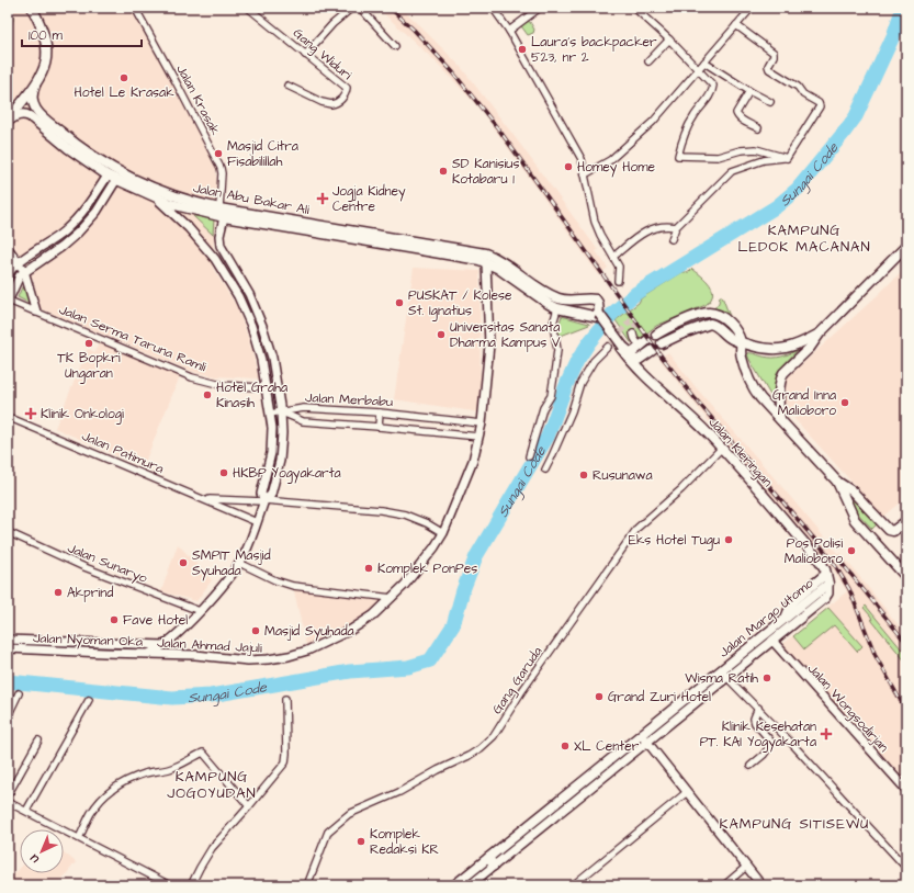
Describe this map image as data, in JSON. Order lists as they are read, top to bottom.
{
  "streets": {
    "main road": ["Jalan Abu Bakar Ali", "Jalan Kleringan", "Jalan Margo Utomo"],
    "street": [
      "Gang Widuri",
      "Jalan Krasak",
      "Jalan Serma Taruna Ramli",
      "Jalan Merbabu",
      "Jalan Patimura",
      "Jalan Sunaryo",
      "Jalan Nyoman Oka",
      "Jalan Ahmad Jajuli",
      "Gang Garuda",
      "Jalan Wongsodirjan"
    ]
  },
  "crossings": [
    ["Jalan Krasak", "Jalan Abu Bakar Ali"],
    ["Jalan Abu Bakar Ali", "Jalan Kleringan"],
    ["Jalan Abu Bakar Ali", "Jalan Nyoman Oka"],
    ["Jalan Abu Bakar Ali", "Jalan Ahmad Jajuli"],
    ["Jalan Serma Taruna Ramli", "Jalan Nyoman Oka"],
    ["Jalan Merbabu", "Jalan Nyoman Oka"],
    ["Jalan Merbabu", "Jalan Ahmad Jajuli"],
    ["Jalan Patimura", "Jalan Nyoman Oka"],
    ["Jalan Patimura", "Jalan Ahmad Jajuli"],
    ["Jalan Kleringan", "Jalan Margo Utomo"],
    ["Jalan Kleringan", "Gang Garuda"],
    ["Jalan Sunaryo", "Jalan Nyoman Oka"],
    ["Jalan Margo Utomo", "Jalan Wongsodirjan"],
    ["Jalan Nyoman Oka", "Jalan Ahmad Jajuli"]
  ],
  "districts": ["KAMPUNG LEDOK MACANAN", "KAMPUNG JOGOYUDAN", "KAMPUNG SITISEWU"],
  "water": ["Sungai Code"],
  "places": {
    "other": [
      "Laura's backpacker 523, nr 2",
      "Hotel Le Krasak",
      "Masjid Citra Fisabilillah",
      "Homey Home",
      "SD Kanisius Kotabaru 1",
      "PUSKAT / Kolese St. Ignatius",
      "Universitas Sanata Dharma Kampus V",
      "TK Bopkri Ungaran",
      "Hotel Graha Kinasih",
      "Grand Inna Malioboro",
      "HKBP Yogyakarta",
      "Rusunawa",
      "Eks Hotel Tugu",
      "Pos Polisi Malioboro",
      "SMPIT Masjid Syuhada",
      "Komplek PonPes",
      "Akprind",
      "Fave Hotel",
      "Masjid Syuhada",
      "Wisma Ratih",
      "Grand Zuri Hotel",
      "XL Center",
      "Komplek Redaksi KR"
    ],
    "health": ["Jogja Kidney Centre", "Klinik Onkologi", "Klinik Kesehatan PT. KAI Yogyakarta"]
  },
  "scale_bar": "100 m",
  "north": "bottom left"
}
